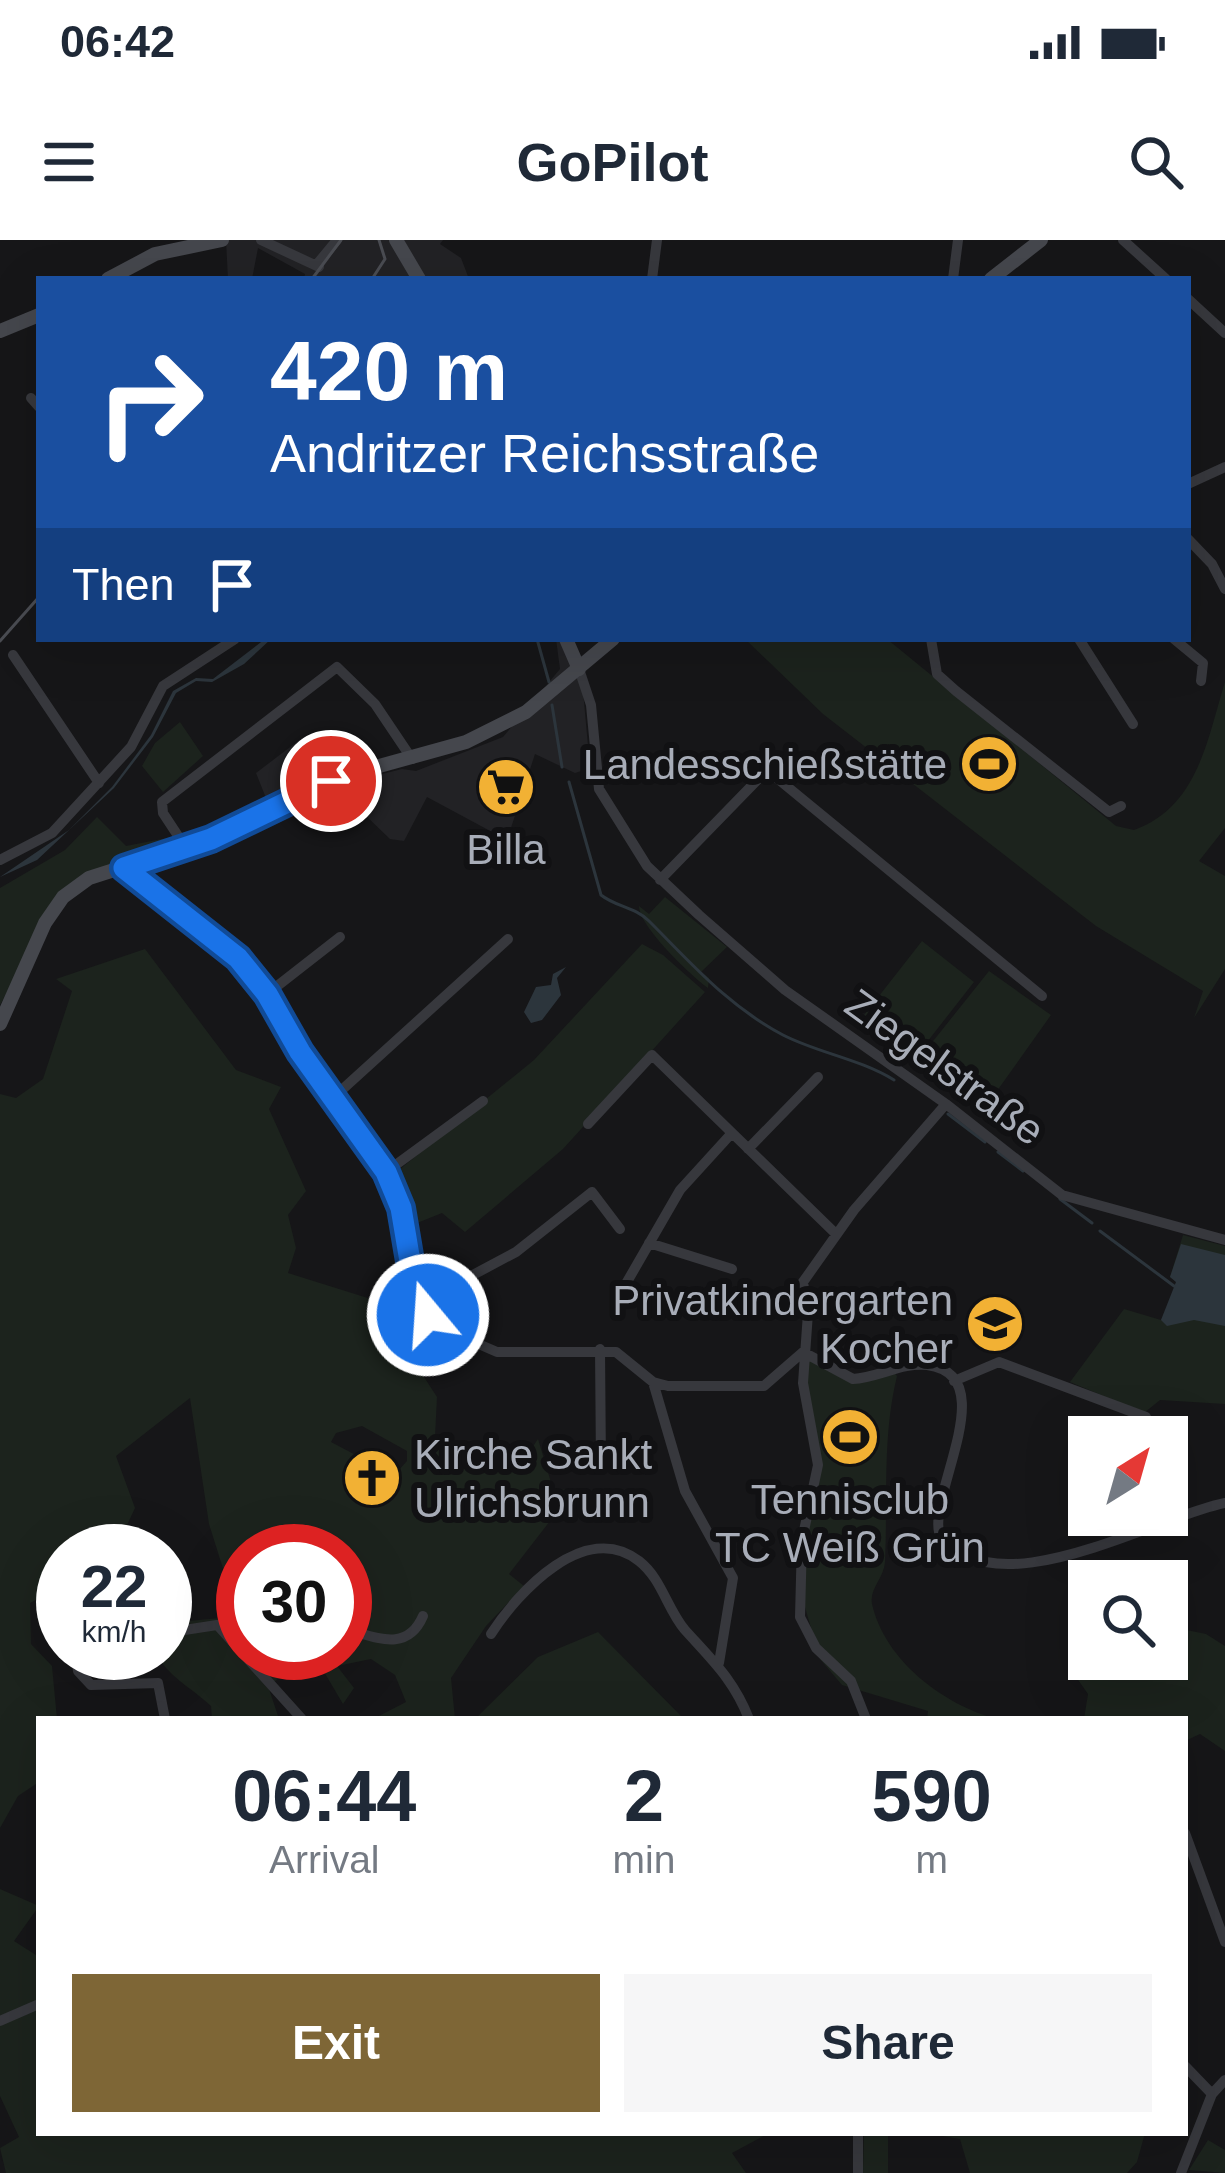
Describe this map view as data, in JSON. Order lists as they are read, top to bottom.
{
  "streets": {
    "street": ["Ziegelstraße"]
  },
  "places": {
    "sports": ["Landesschießstätte", "Tennisclub TC Weiß Grün"],
    "supermarket": ["Billa"],
    "school or university": ["Privatkindergarten Kocher"],
    "church": ["Kirche Sankt Ulrichsbrunn"]
  },
  "north": "top right",
  "page": {
    "status": "06:42",
    "header": "GoPilot",
    "turn": ["420 m", "Andritzer Reichsstraße"],
    "then": "Then",
    "speed": "22 km/h",
    "limit": "30",
    "eta": [
      "06:44",
      "Arrival",
      "2",
      "min",
      "590",
      "m"
    ],
    "buttons": ["Exit", "Share"]
  }
}
